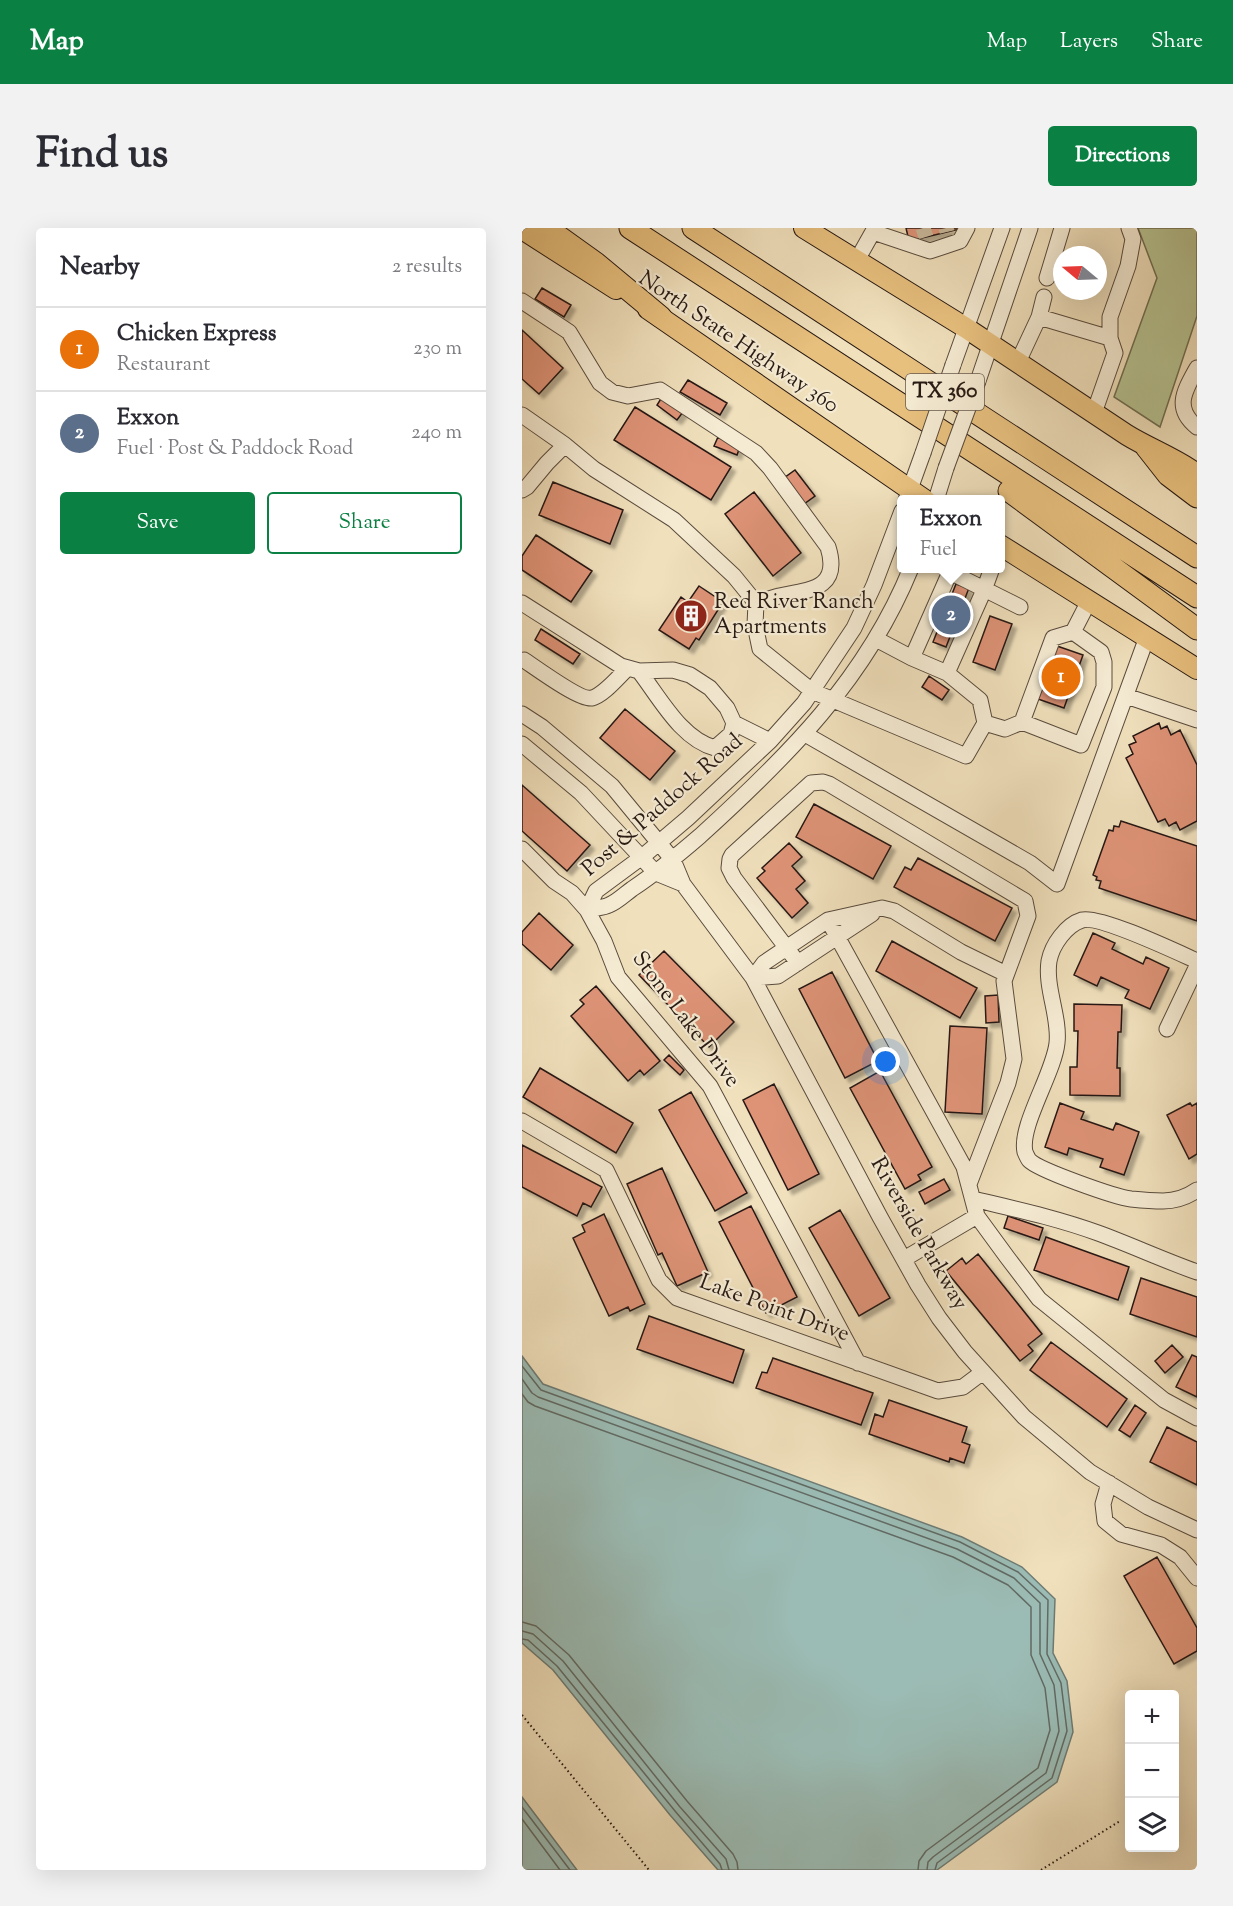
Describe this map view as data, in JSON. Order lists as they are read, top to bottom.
{
  "streets": {
    "highway": ["TX 360"],
    "main road": ["North State Highway 360"],
    "street": [
      "Post & Paddock Road",
      "Stone Lake Drive",
      "Riverside Parkway",
      "Lake Point Drive"
    ]
  },
  "crossings": [
    ["Post & Paddock Road", "Stone Lake Drive"],
    ["Post & Paddock Road", "Riverside Parkway"],
    ["Stone Lake Drive", "Lake Point Drive"],
    ["Riverside Parkway", "Lake Point Drive"]
  ],
  "places": {
    "building": ["Red River Ranch Apartments"]
  },
  "north": "left",
  "page": {
    "header": "Map",
    "nav": ["Map", "Layers", "Share"],
    "title": "Find us",
    "buttons": [
      "Directions",
      ["Save", "Share"]
    ],
    "heading": ["Nearby", "2 results"],
    "list": [
      {
        "mark": "1",
        "name": "Chicken Express",
        "note": "Restaurant",
        "value": "230 m"
      },
      {
        "mark": "2",
        "name": "Exxon",
        "note": "Fuel · Post & Paddock Road",
        "value": "240 m"
      }
    ],
    "popup": ["Exxon", "Fuel"],
    "pins": ["2", "1"],
    "map_buttons": ["+", "−"]
  }
}
